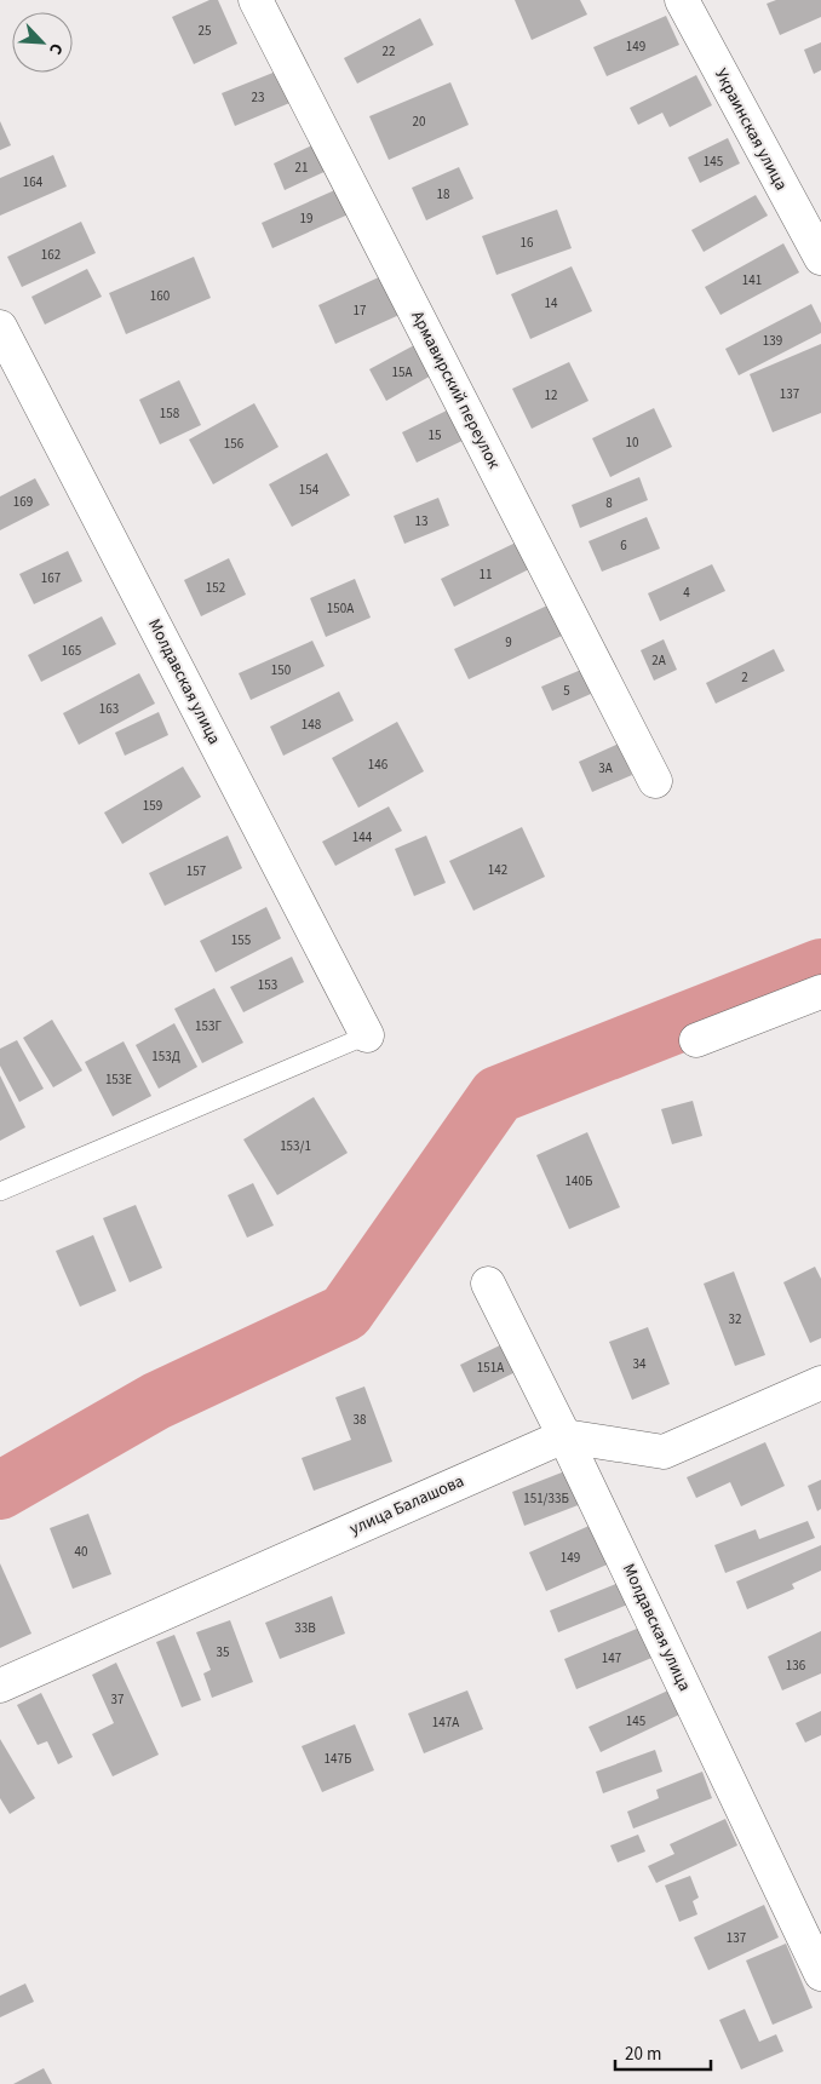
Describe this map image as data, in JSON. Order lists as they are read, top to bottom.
{
  "streets": {
    "street": [
      "Украинская улица",
      "Армавирский переулок",
      "Молдавская улица",
      "улица Балашова"
    ]
  },
  "crossings": [
    ["Молдавская улица", "улица Балашова"]
  ],
  "house_numbers": [
    "25",
    "149",
    "22",
    "23",
    "20",
    "145",
    "21",
    "164",
    "18",
    "19",
    "16",
    "162",
    "141",
    "160",
    "14",
    "17",
    "139",
    "15А",
    "137",
    "12",
    "158",
    "15",
    "10",
    "156",
    "154",
    "169",
    "8",
    "13",
    "6",
    "11",
    "167",
    "152",
    "4",
    "150А",
    "9",
    "165",
    "2А",
    "150",
    "2",
    "5",
    "163",
    "148",
    "146",
    "3А",
    "159",
    "144",
    "142",
    "157",
    "155",
    "153",
    "153Г",
    "153Д",
    "153Е",
    "153/1",
    "140Б",
    "32",
    "34",
    "151А",
    "38",
    "151/33Б",
    "40",
    "149",
    "33В",
    "35",
    "147",
    "136",
    "37",
    "145",
    "147А",
    "147Б",
    "137"
  ],
  "scale_bar": "20 m",
  "north": "bottom right"
}
